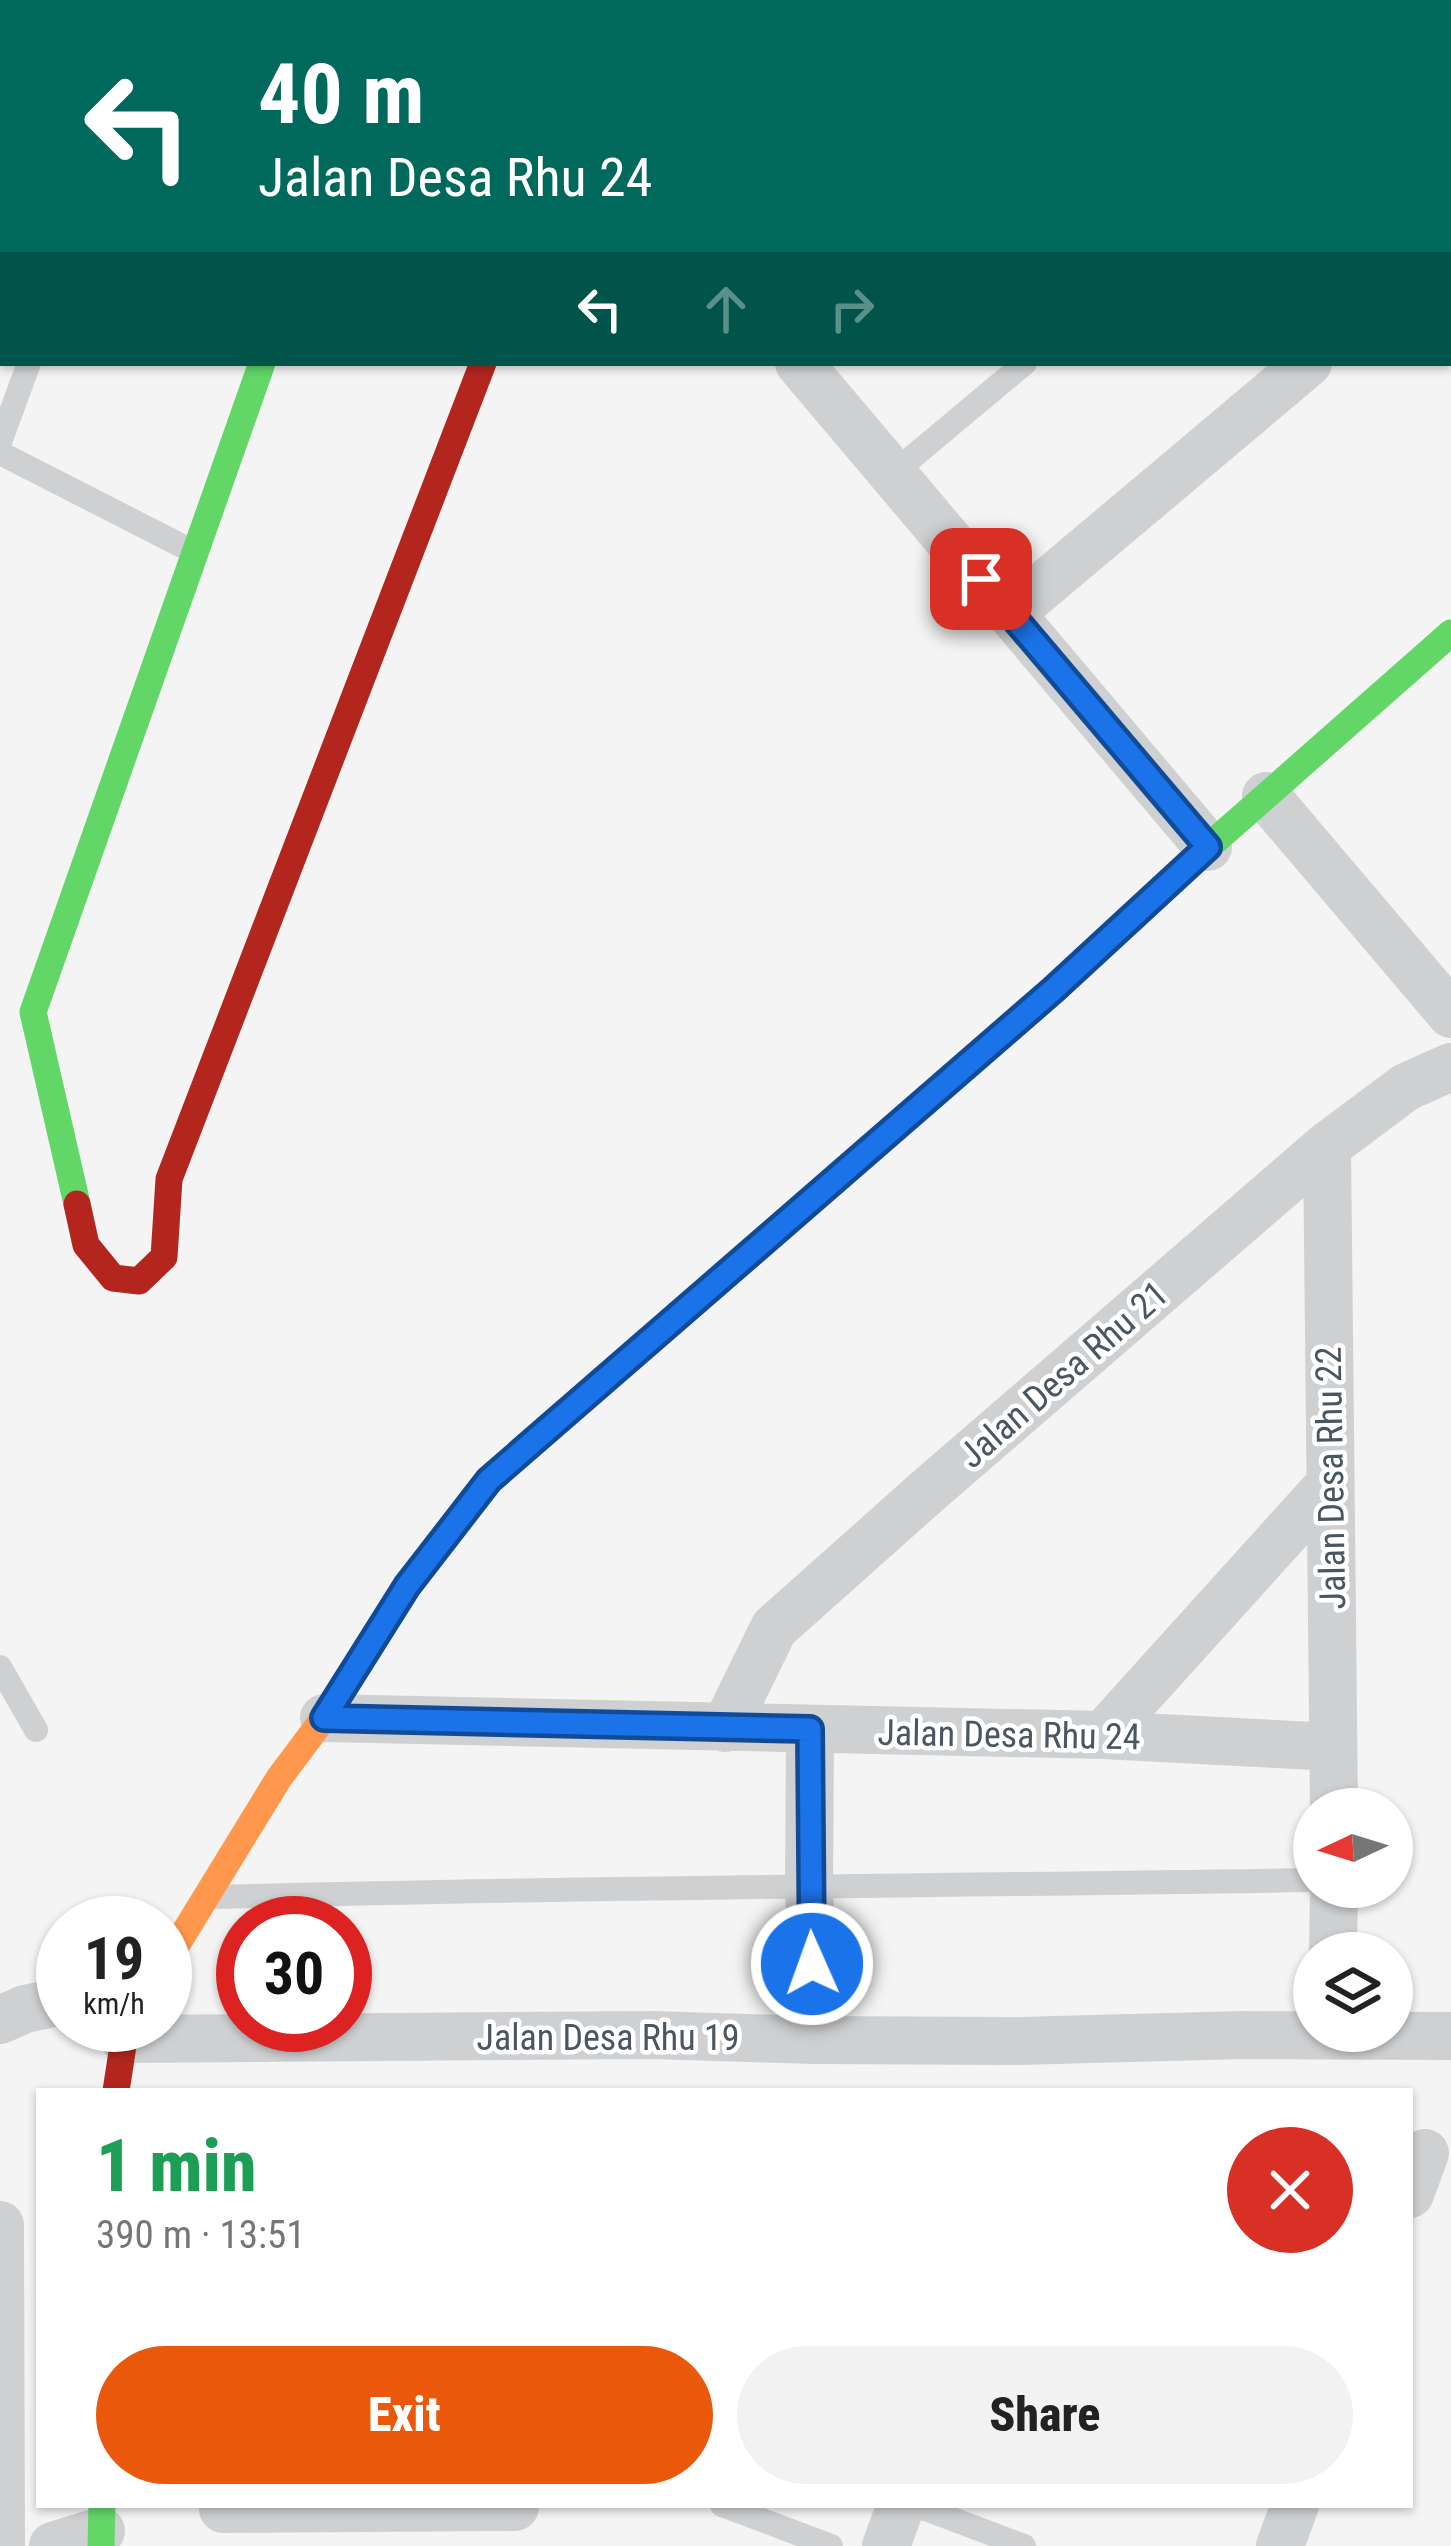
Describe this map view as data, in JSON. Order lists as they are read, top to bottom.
{
  "streets": {
    "street": [
      "Jalan Desa Rhu 21",
      "Jalan Desa Rhu 22",
      "Jalan Desa Rhu 24",
      "Jalan Desa Rhu 19"
    ]
  },
  "crossings": [
    ["Jalan Desa Rhu 21", "Jalan Desa Rhu 22"],
    ["Jalan Desa Rhu 21", "Jalan Desa Rhu 24"],
    ["Jalan Desa Rhu 22", "Jalan Desa Rhu 24"]
  ],
  "north": "left",
  "page": {
    "turn": ["40 m", "Jalan Desa Rhu 24"],
    "speed": "19 km/h",
    "limit": "30",
    "heading": ["1 min", "390 m · 13:51"],
    "buttons": ["Exit", "Share"]
  }
}
